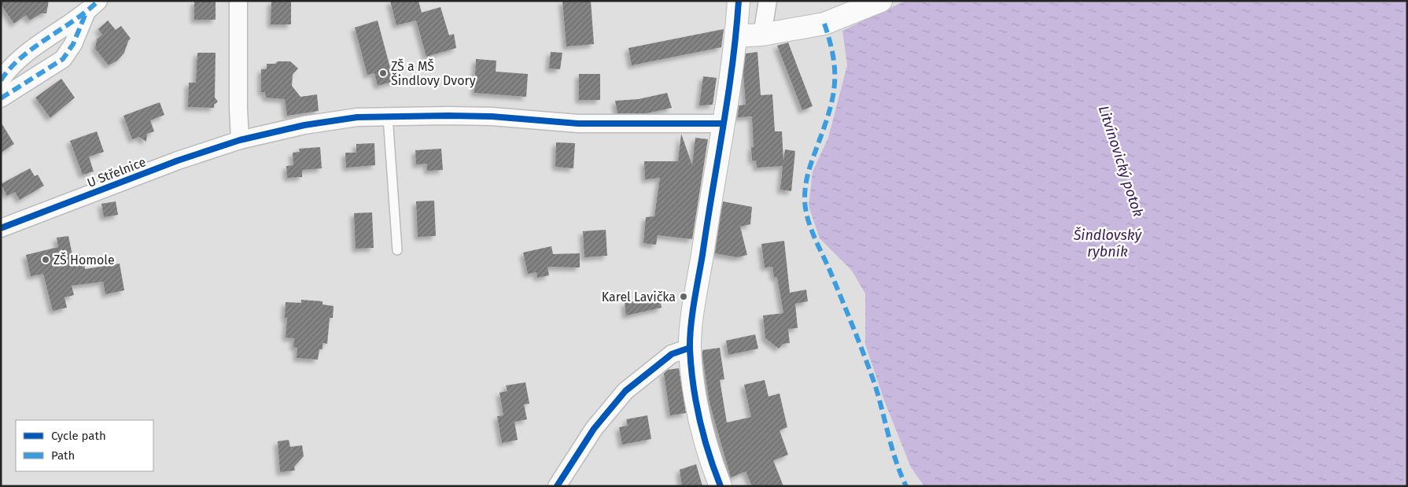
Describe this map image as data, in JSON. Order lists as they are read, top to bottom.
{
  "streets": {
    "street": ["U Střelnice"]
  },
  "water": ["Litvínovický potok", "Šindlovský rybník"],
  "places": ["ZŠ a MŠ Šindlovy Dvory", "ZŠ Homole", "Karel Lavička"],
  "legend": ["Cycle path", "Path"]
}
